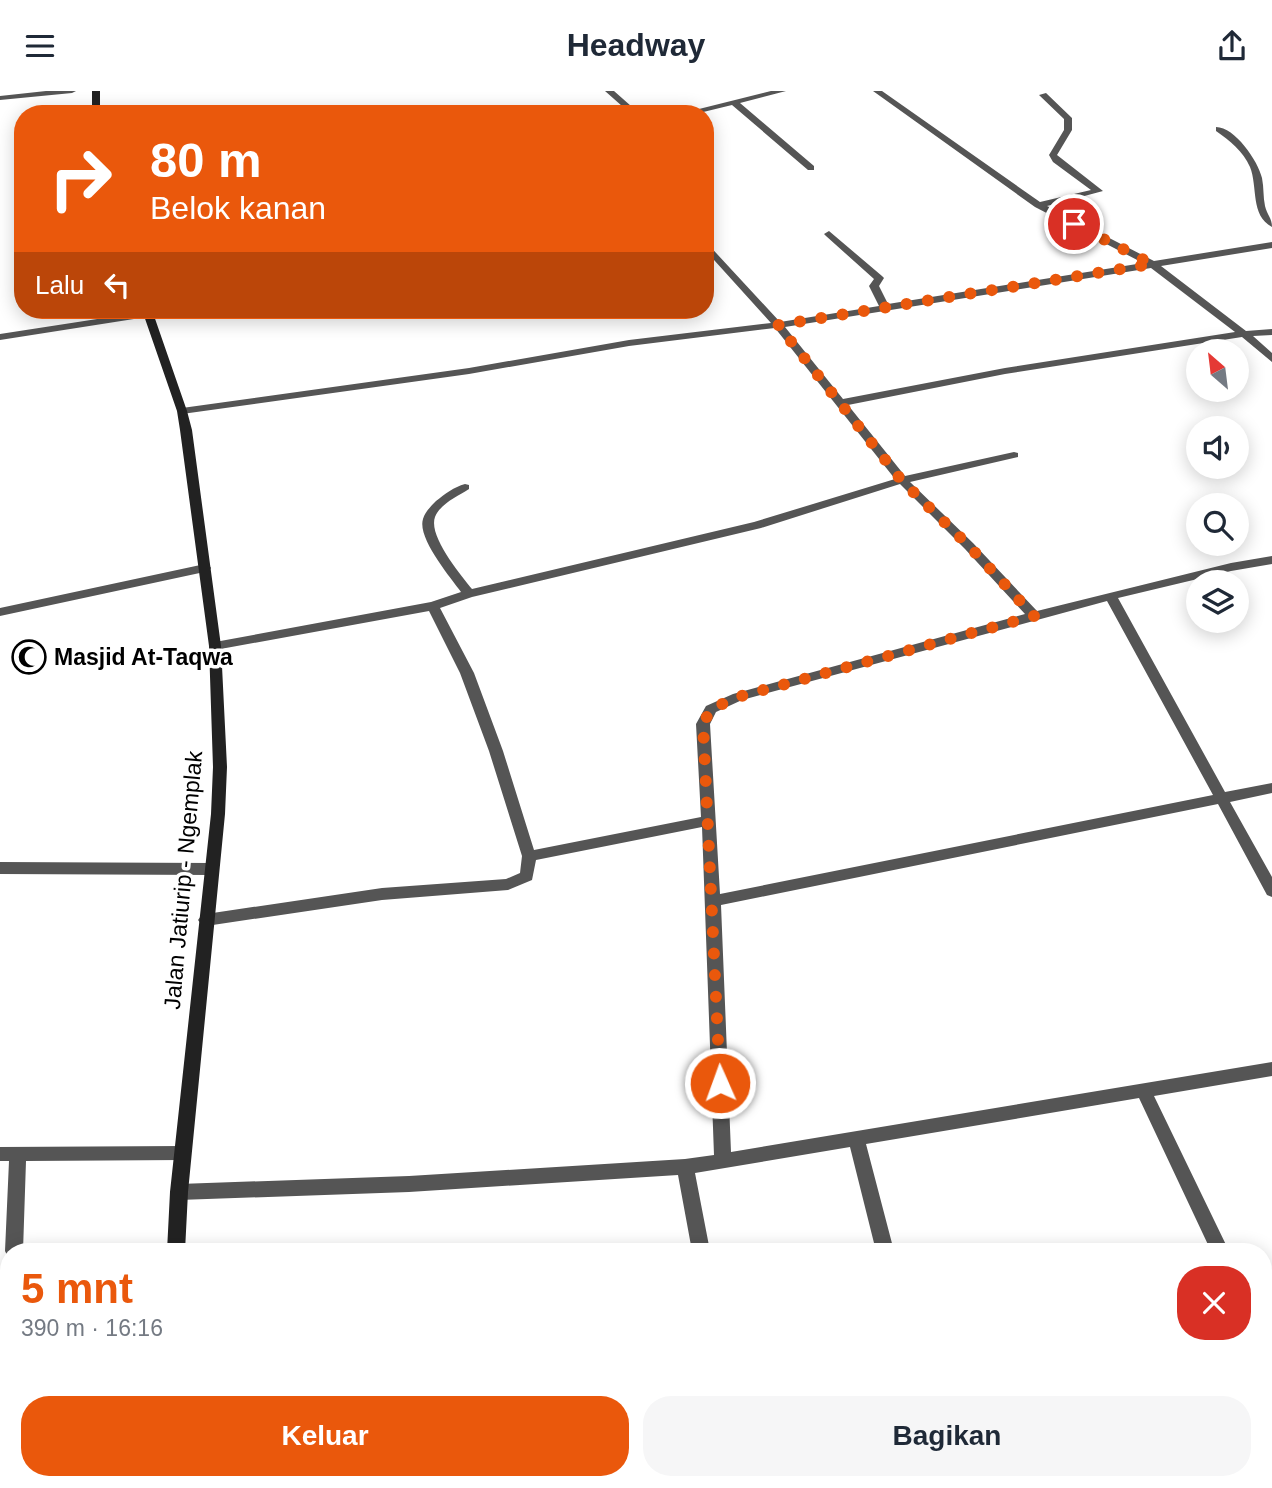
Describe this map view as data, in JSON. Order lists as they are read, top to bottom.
{
  "streets": {
    "street": ["Jalan Jatiurip - Ngemplak"]
  },
  "places": {
    "mosque": ["Masjid At-Taqwa"]
  },
  "north": "top left",
  "page": {
    "header": "Headway",
    "turn": ["80 m", "Belok kanan"],
    "then": "Lalu",
    "heading": ["5 mnt", "390 m · 16:16"],
    "buttons": ["Keluar", "Bagikan"]
  }
}
